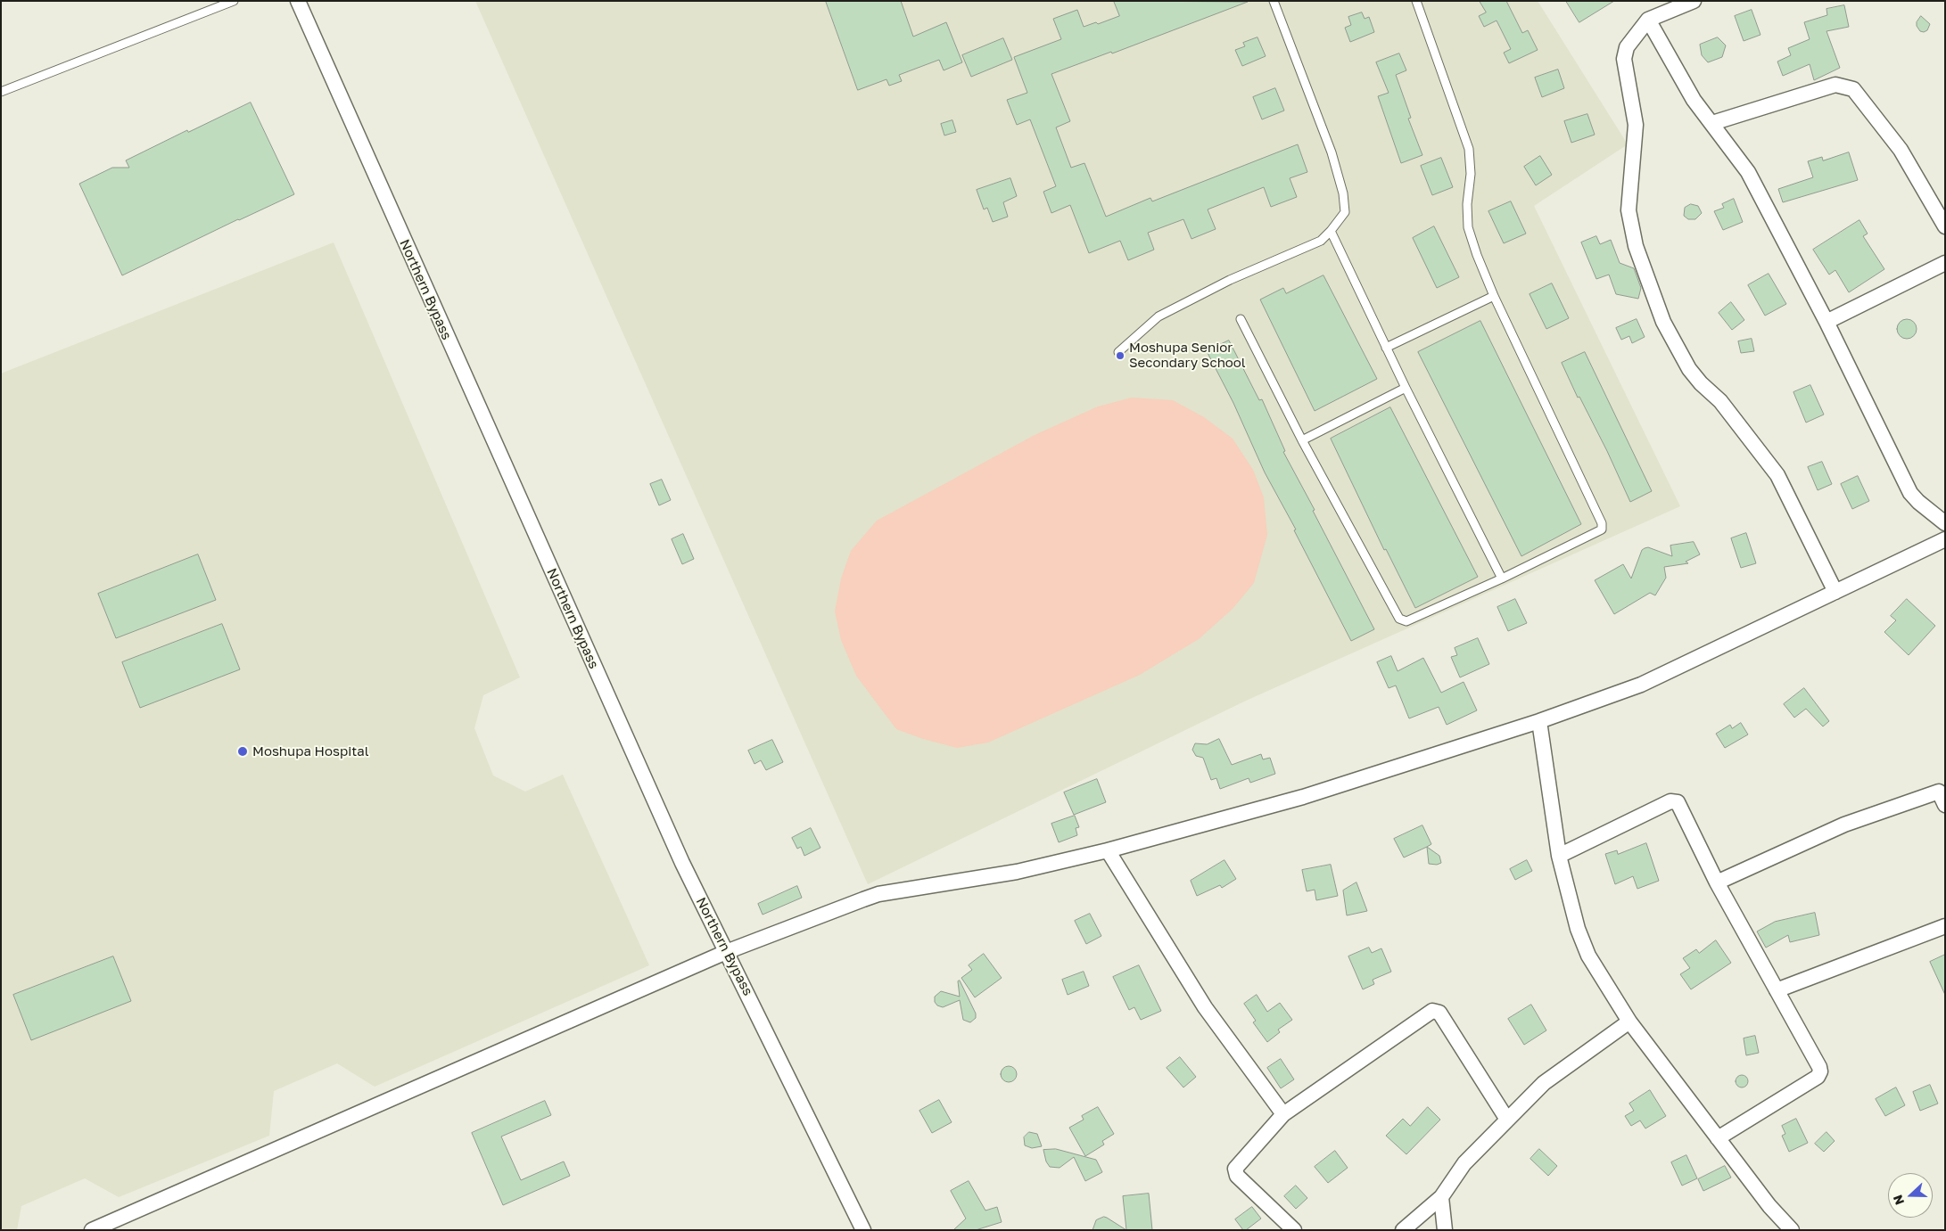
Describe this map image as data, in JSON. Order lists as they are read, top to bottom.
{
  "streets": {
    "street": ["Northern Bypass"]
  },
  "places": ["Moshupa Senior Secondary School", "Moshupa Hospital"],
  "north": "left"
}
